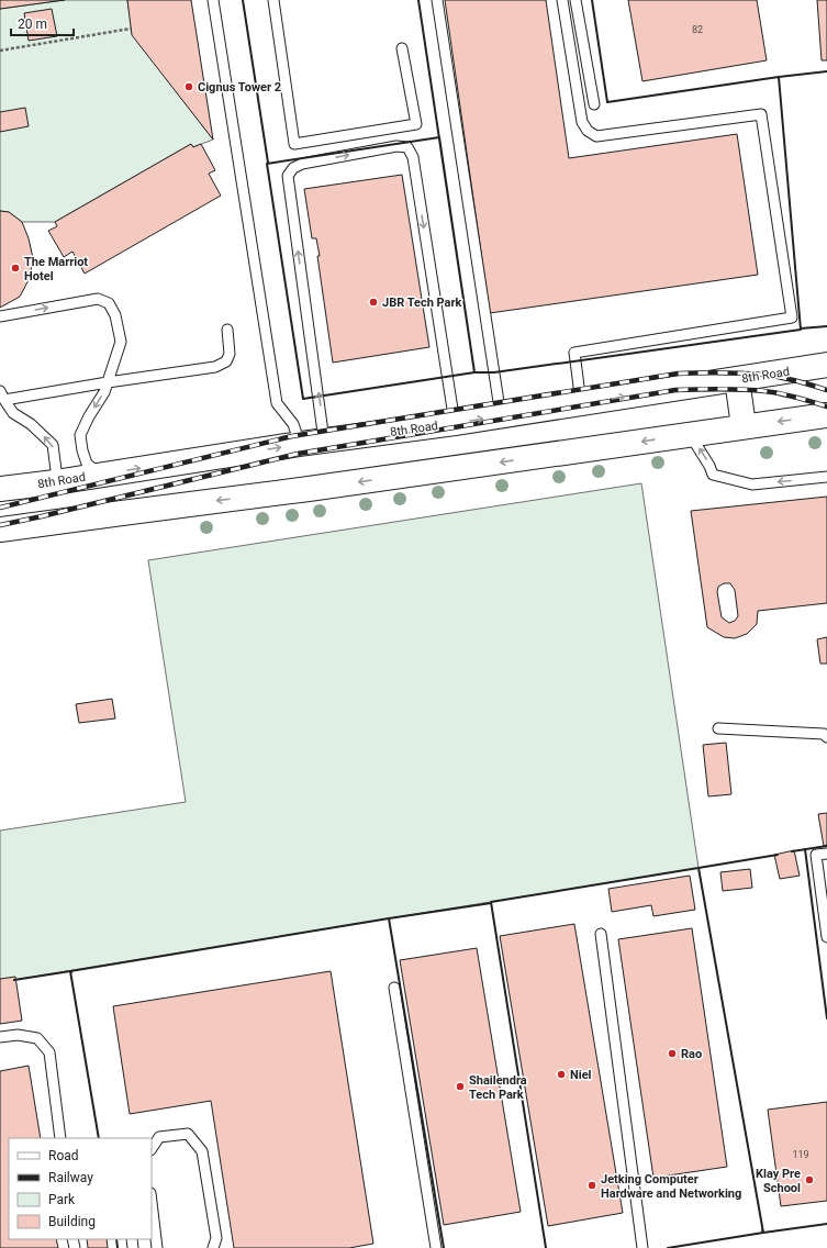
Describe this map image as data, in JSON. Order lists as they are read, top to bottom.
{
  "streets": {
    "main road": ["8th Road"]
  },
  "places": [
    "Cignus Tower 2",
    "The Marriot Hotel",
    "JBR Tech Park",
    "Rao",
    "Niel",
    "Shailendra Tech Park",
    "Klay Pre School",
    "Jetking Computer Hardware and Networking"
  ],
  "house_numbers": ["82", "119"],
  "legend": [
    "Road",
    "Railway",
    "Park",
    "Building"
  ],
  "scale_bar": "20 m"
}
